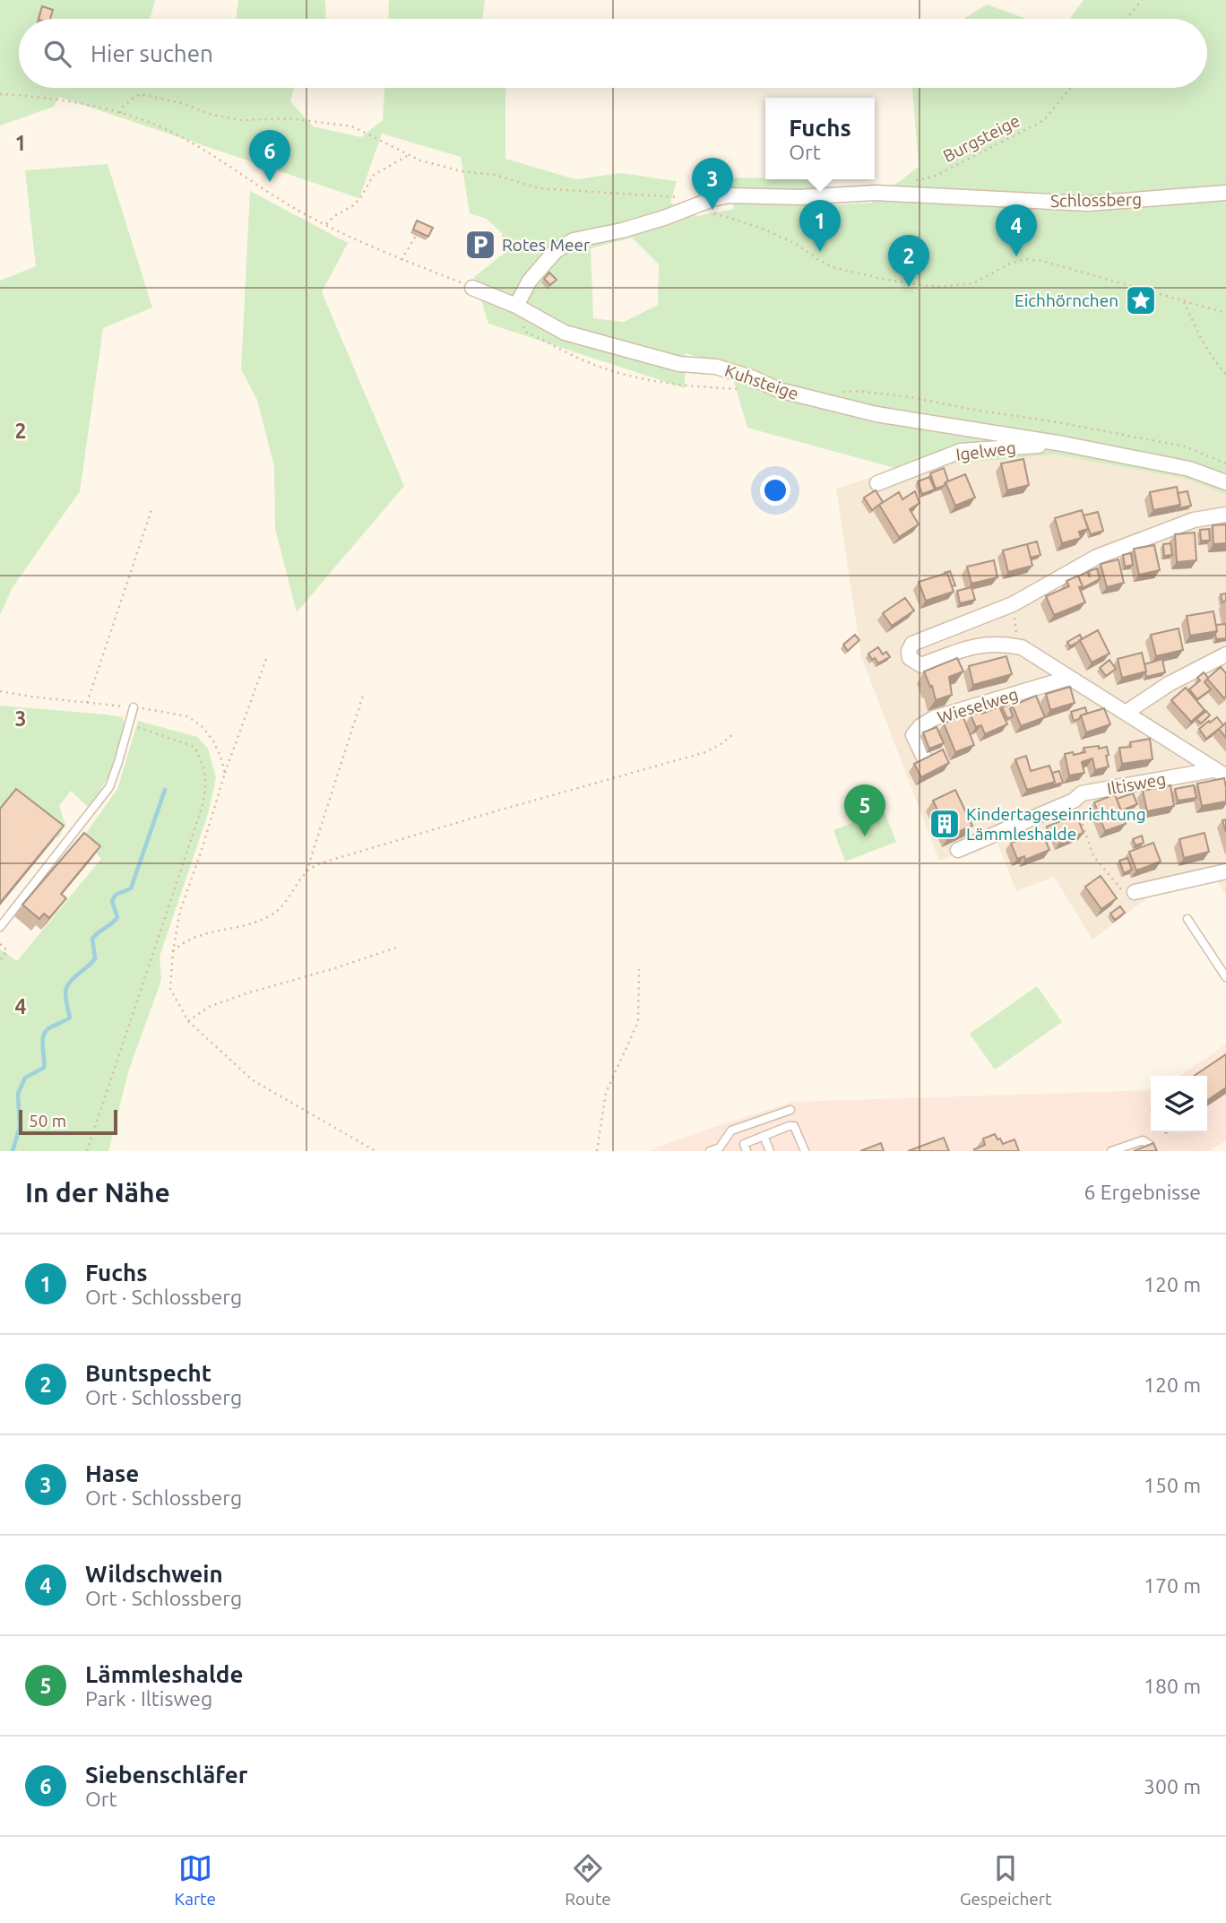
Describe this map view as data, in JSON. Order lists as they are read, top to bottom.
{
  "streets": {
    "street": [
      "Schlossberg",
      "Kuhsteige",
      "Igelweg",
      "Wieselweg",
      "Iltisweg"
    ],
    "path": ["Burgsteige"]
  },
  "crossings": [
    ["Schlossberg", "Kuhsteige"],
    ["Kuhsteige", "Igelweg"]
  ],
  "places": {
    "parking": ["Rotes Meer"],
    "place": ["Eichhörnchen"],
    "building": ["Kindertageseinrichtung Lämmleshalde"]
  },
  "scale_bar": "50 m",
  "page": {
    "search": "Hier suchen",
    "popup": ["Fuchs", "Ort"],
    "pins": [
      "6",
      "3",
      "1",
      "4",
      "2",
      "5"
    ],
    "scale": "50 m",
    "heading": ["In der Nähe", "6 Ergebnisse"],
    "list": [
      {
        "mark": "1",
        "name": "Fuchs",
        "note": "Ort · Schlossberg",
        "value": "120 m"
      },
      {
        "mark": "2",
        "name": "Buntspecht",
        "note": "Ort · Schlossberg",
        "value": "120 m"
      },
      {
        "mark": "3",
        "name": "Hase",
        "note": "Ort · Schlossberg",
        "value": "150 m"
      },
      {
        "mark": "4",
        "name": "Wildschwein",
        "note": "Ort · Schlossberg",
        "value": "170 m"
      },
      {
        "mark": "5",
        "name": "Lämmleshalde",
        "note": "Park · Iltisweg",
        "value": "180 m"
      },
      {
        "mark": "6",
        "name": "Siebenschläfer",
        "note": "Ort",
        "value": "300 m"
      }
    ],
    "nav": ["Karte", "Route", "Gespeichert"]
  },
  "grid": {
    "rows": [
      "1",
      "2",
      "3",
      "4"
    ]
  }
}
